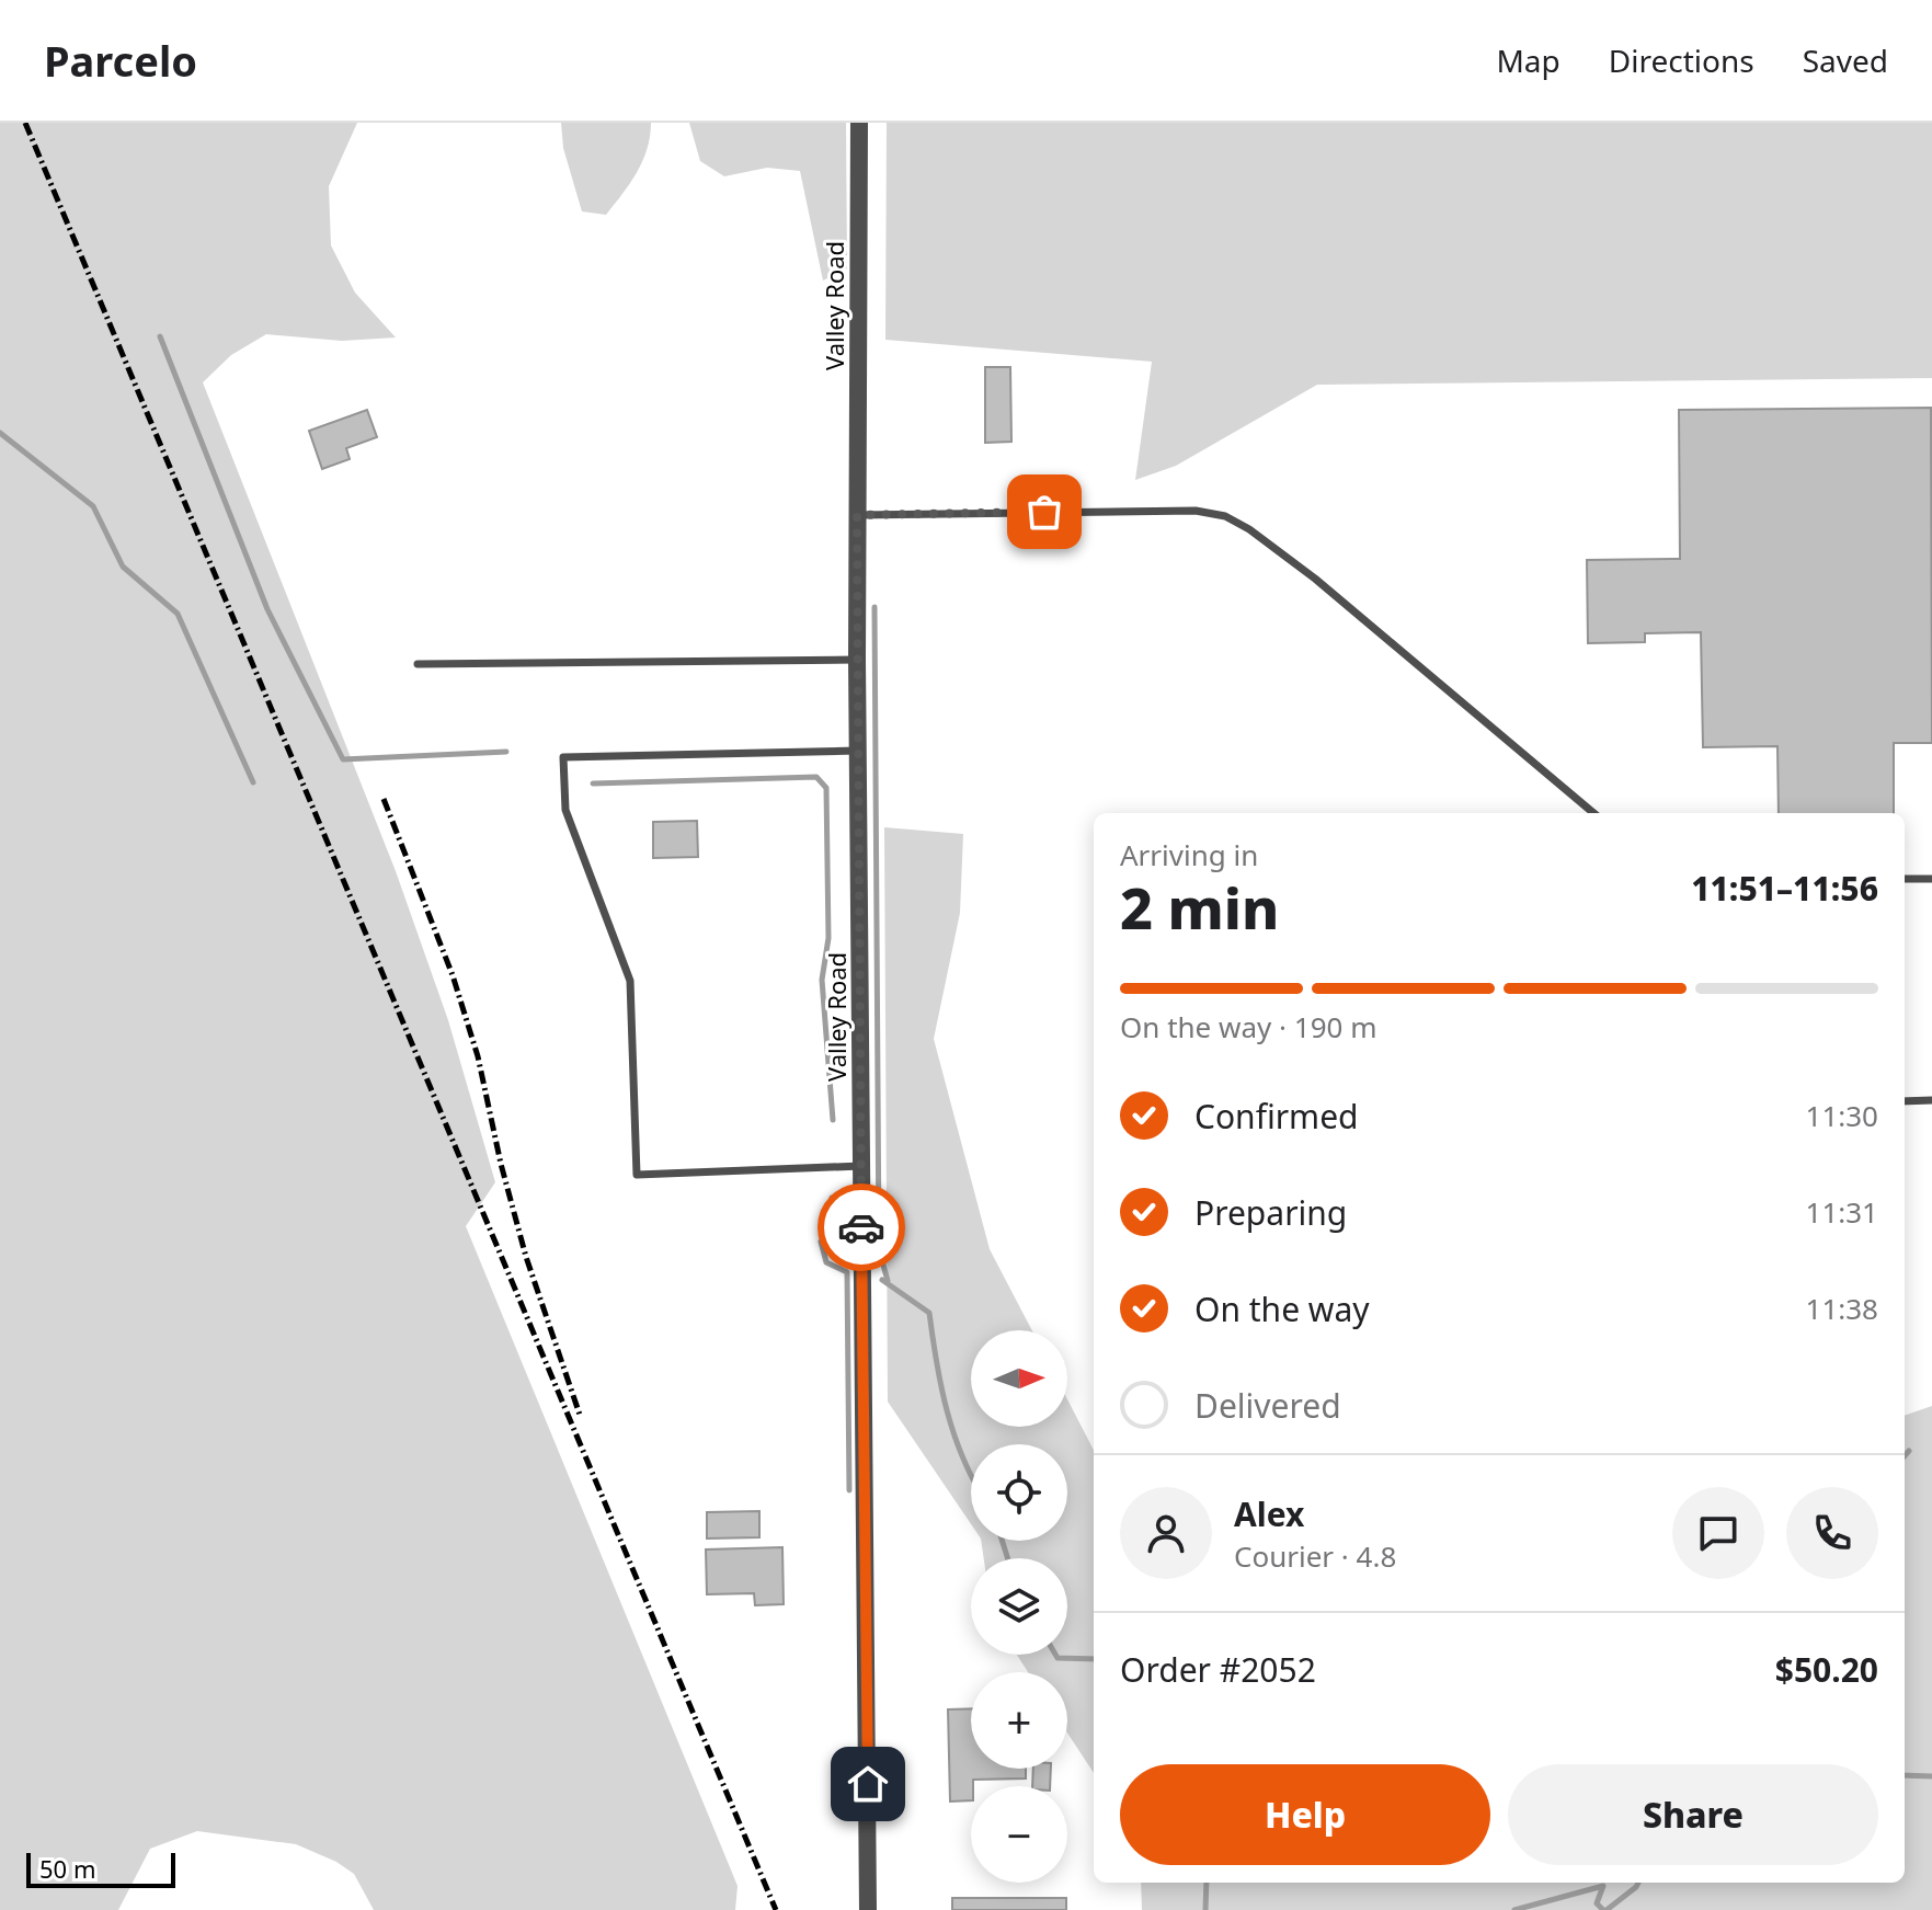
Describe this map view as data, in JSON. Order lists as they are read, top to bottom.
{
  "streets": {
    "street": ["Valley Road"]
  },
  "scale_bar": "50 m",
  "north": "right",
  "page": {
    "header": "Parcelo",
    "nav": ["Map", "Directions", "Saved"],
    "heading": ["2 min", "Arriving in", "11:51–11:56"],
    "panel": [
      "Alex",
      "Courier · 4.8",
      "Order #2052",
      "$50.20"
    ],
    "bar": "On the way · 190 m",
    "list": [
      ["Confirmed", "11:30"],
      ["Preparing", "11:31"],
      ["On the way", "11:38"],
      "Delivered"
    ],
    "map_buttons": ["+", "−"],
    "buttons": ["Help", "Share"],
    "scale": "50 m"
  }
}
